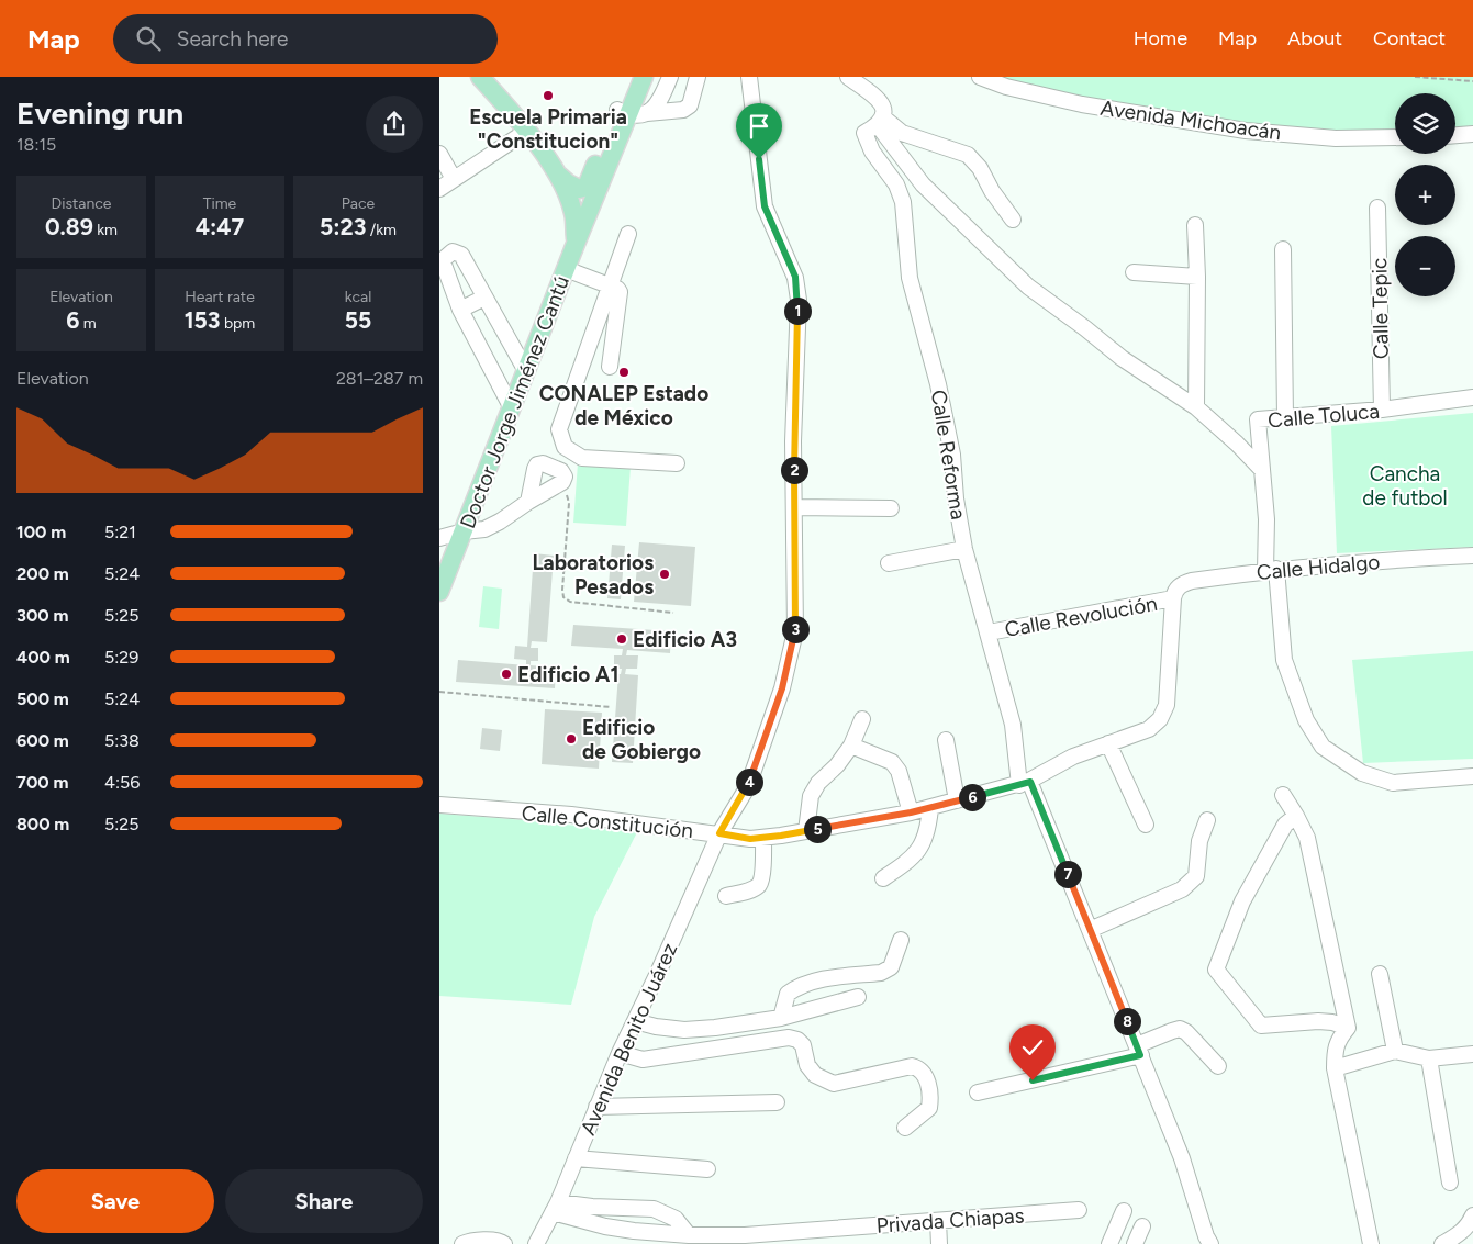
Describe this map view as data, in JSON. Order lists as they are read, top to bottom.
{
  "streets": {
    "main road": ["Doctor Jorge Jiménez Cantú"],
    "street": [
      "Avenida Michoacán",
      "Calle Tepic",
      "Calle Toluca",
      "Calle Reforma",
      "Calle Hidalgo",
      "Calle Revolución",
      "Calle Constitución",
      "Avenida Benito Juárez",
      "Privada Chiapas"
    ]
  },
  "crossings": [
    ["Calle Tepic", "Calle Toluca"],
    ["Calle Toluca", "Calle Hidalgo"],
    ["Calle Reforma", "Calle Revolución"],
    ["Calle Reforma", "Calle Constitución"],
    ["Calle Hidalgo", "Calle Revolución"],
    ["Calle Hidalgo", "Calle Constitución"],
    ["Calle Revolución", "Calle Constitución"],
    ["Calle Constitución", "Avenida Benito Juárez"],
    ["Avenida Benito Juárez", "Privada Chiapas"]
  ],
  "parks": ["Cancha de futbol"],
  "places": [
    "Escuela Primaria \"Constitucion\"",
    "CONALEP Estado de México",
    "Laboratorios Pesados",
    "Edificio A3",
    "Edificio A1",
    "Edificio de Gobiergo"
  ],
  "page": {
    "header": "Map",
    "search": "Search here",
    "nav": [
      "Home",
      "Map",
      "About",
      "Contact"
    ],
    "heading": ["Evening run", "18:15"],
    "map_buttons": ["+", "−"],
    "stats": [
      ["Distance", "0.89 km"],
      ["Time", "4:47"],
      ["Pace", "5:23 /km"],
      ["Elevation", "6 m"],
      ["Heart rate", "153 bpm"],
      ["kcal", "55"]
    ],
    "pins": [
      "1",
      "2",
      "3",
      "4",
      "6",
      "5",
      "7",
      "8"
    ],
    "chart": ["Elevation", "281–287 m"],
    "list": [
      {
        "name": "100 m",
        "note": "5:21"
      },
      {
        "name": "200 m",
        "note": "5:24"
      },
      {
        "name": "300 m",
        "note": "5:25"
      },
      {
        "name": "400 m",
        "note": "5:29"
      },
      {
        "name": "500 m",
        "note": "5:24"
      },
      {
        "name": "600 m",
        "note": "5:38"
      },
      {
        "name": "700 m",
        "note": "4:56"
      },
      {
        "name": "800 m",
        "note": "5:25"
      }
    ],
    "buttons": ["Save", "Share"]
  }
}
